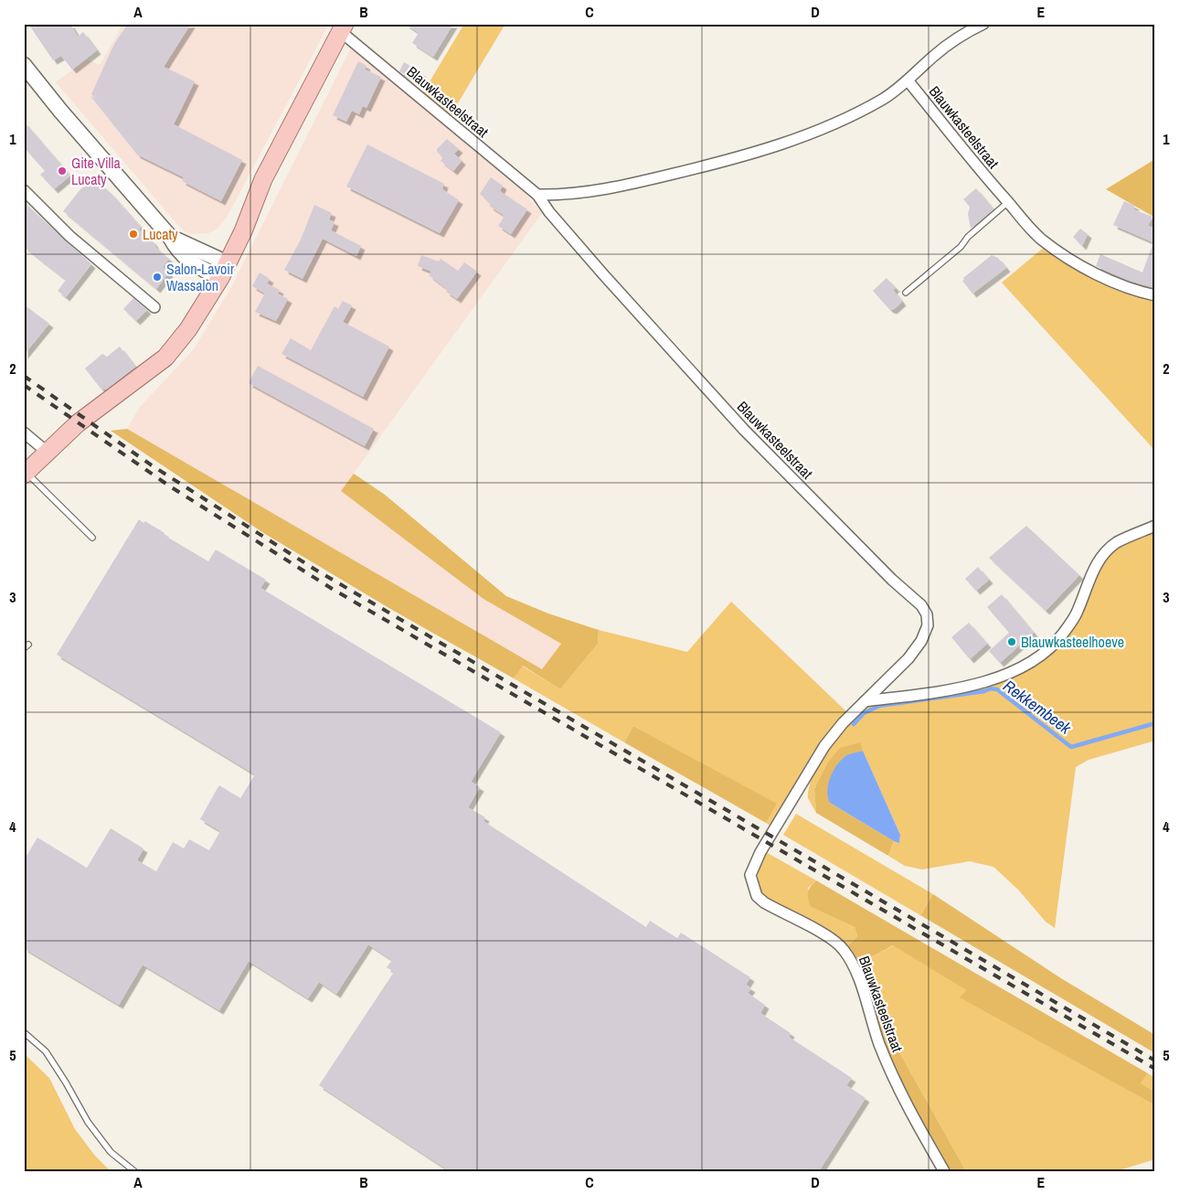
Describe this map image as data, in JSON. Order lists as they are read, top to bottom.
{
  "streets": {
    "street": ["Blauwkasteelstraat"]
  },
  "water": ["Rekkembeek"],
  "places": [
    "Gite Villa Lucaty",
    "Lucaty",
    "Salon-Lavoir Wassalon",
    "Blauwkasteelhoeve"
  ],
  "grid": {
    "columns": [
      "A",
      "B",
      "C",
      "D",
      "E"
    ],
    "rows": [
      "1",
      "2",
      "3",
      "4",
      "5"
    ]
  }
}
